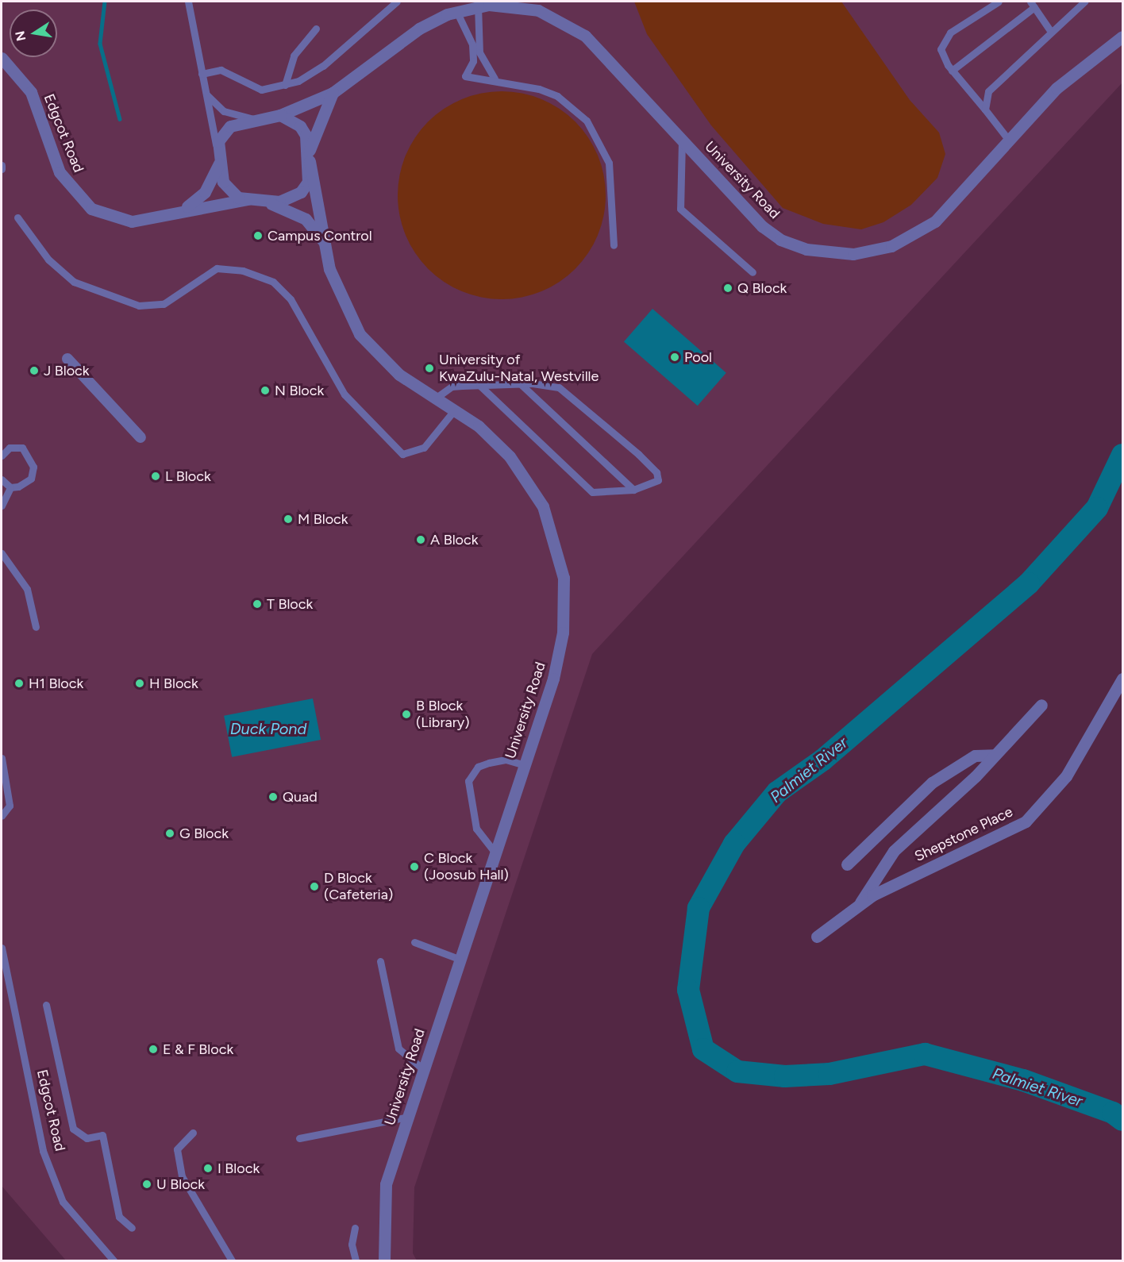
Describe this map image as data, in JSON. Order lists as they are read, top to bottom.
{
  "streets": {
    "street": ["Edgcot Road", "University Road", "Shepstone Place"]
  },
  "crossings": [
    ["Edgcot Road", "University Road"]
  ],
  "water": ["Duck Pond", "Palmiet River"],
  "places": [
    "Campus Control",
    "Q Block",
    "Pool",
    "University of KwaZulu-Natal, Westville",
    "J Block",
    "N Block",
    "L Block",
    "M Block",
    "A Block",
    "T Block",
    "H1 Block",
    "H Block",
    "B Block (Library)",
    "Quad",
    "G Block",
    "C Block (Joosub Hall)",
    "D Block (Cafeteria)",
    "E & F Block",
    "I Block",
    "U Block"
  ],
  "north": "left"
}
